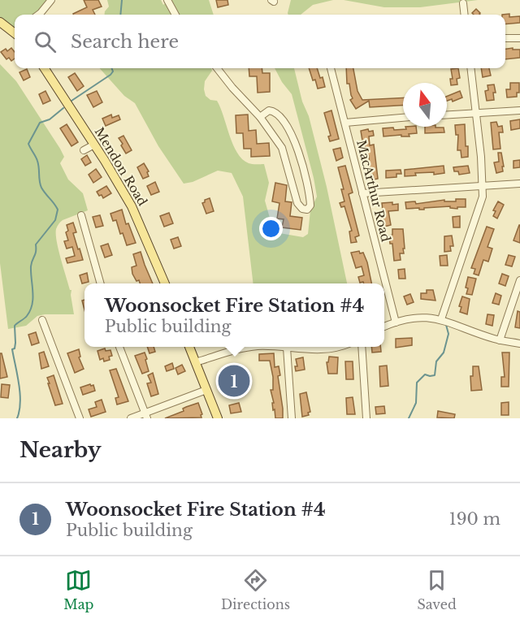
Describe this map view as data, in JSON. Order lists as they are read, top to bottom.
{
  "streets": {
    "main road": ["Mendon Road"],
    "street": ["MacArthur Road"]
  },
  "north": "top",
  "page": {
    "search": "Search here",
    "popup": ["Woonsocket Fire Station #4", "Public building"],
    "pins": "1",
    "heading": "Nearby",
    "list": [
      {
        "mark": "1",
        "name": "Woonsocket Fire Station #4",
        "note": "Public building",
        "value": "190 m"
      }
    ],
    "nav": ["Map", "Directions", "Saved"]
  }
}
